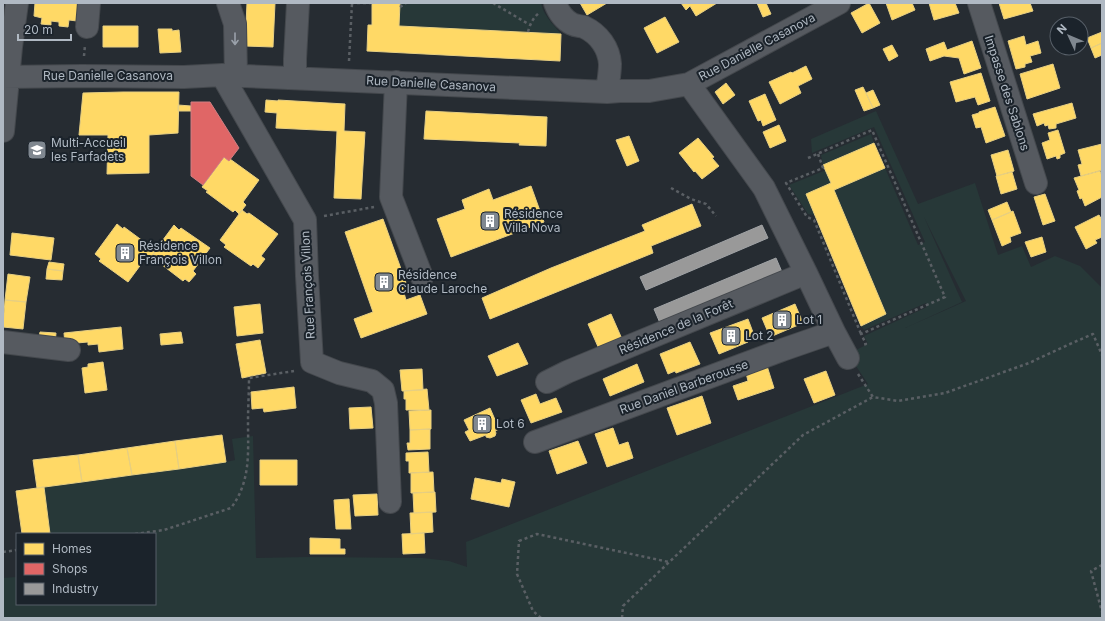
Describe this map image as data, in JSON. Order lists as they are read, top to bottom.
{
  "streets": {
    "street": [
      "Rue Danielle Casanova",
      "Impasse des Sablons",
      "Rue François Villon",
      "Résidence de la Forêt",
      "Rue Daniel Barberousse"
    ]
  },
  "crossings": [
    ["Rue Danielle Casanova", "Rue François Villon"]
  ],
  "places": {
    "school or university": ["Multi-Accueil les Farfadets"],
    "building": [
      "Résidence Villa Nova",
      "Résidence François Villon",
      "Résidence Claude Laroche",
      "Lot 1",
      "Lot 2",
      "Lot 6"
    ]
  },
  "legend": ["Homes", "Shops", "Industry"],
  "scale_bar": "20 m",
  "north": "top left"
}
